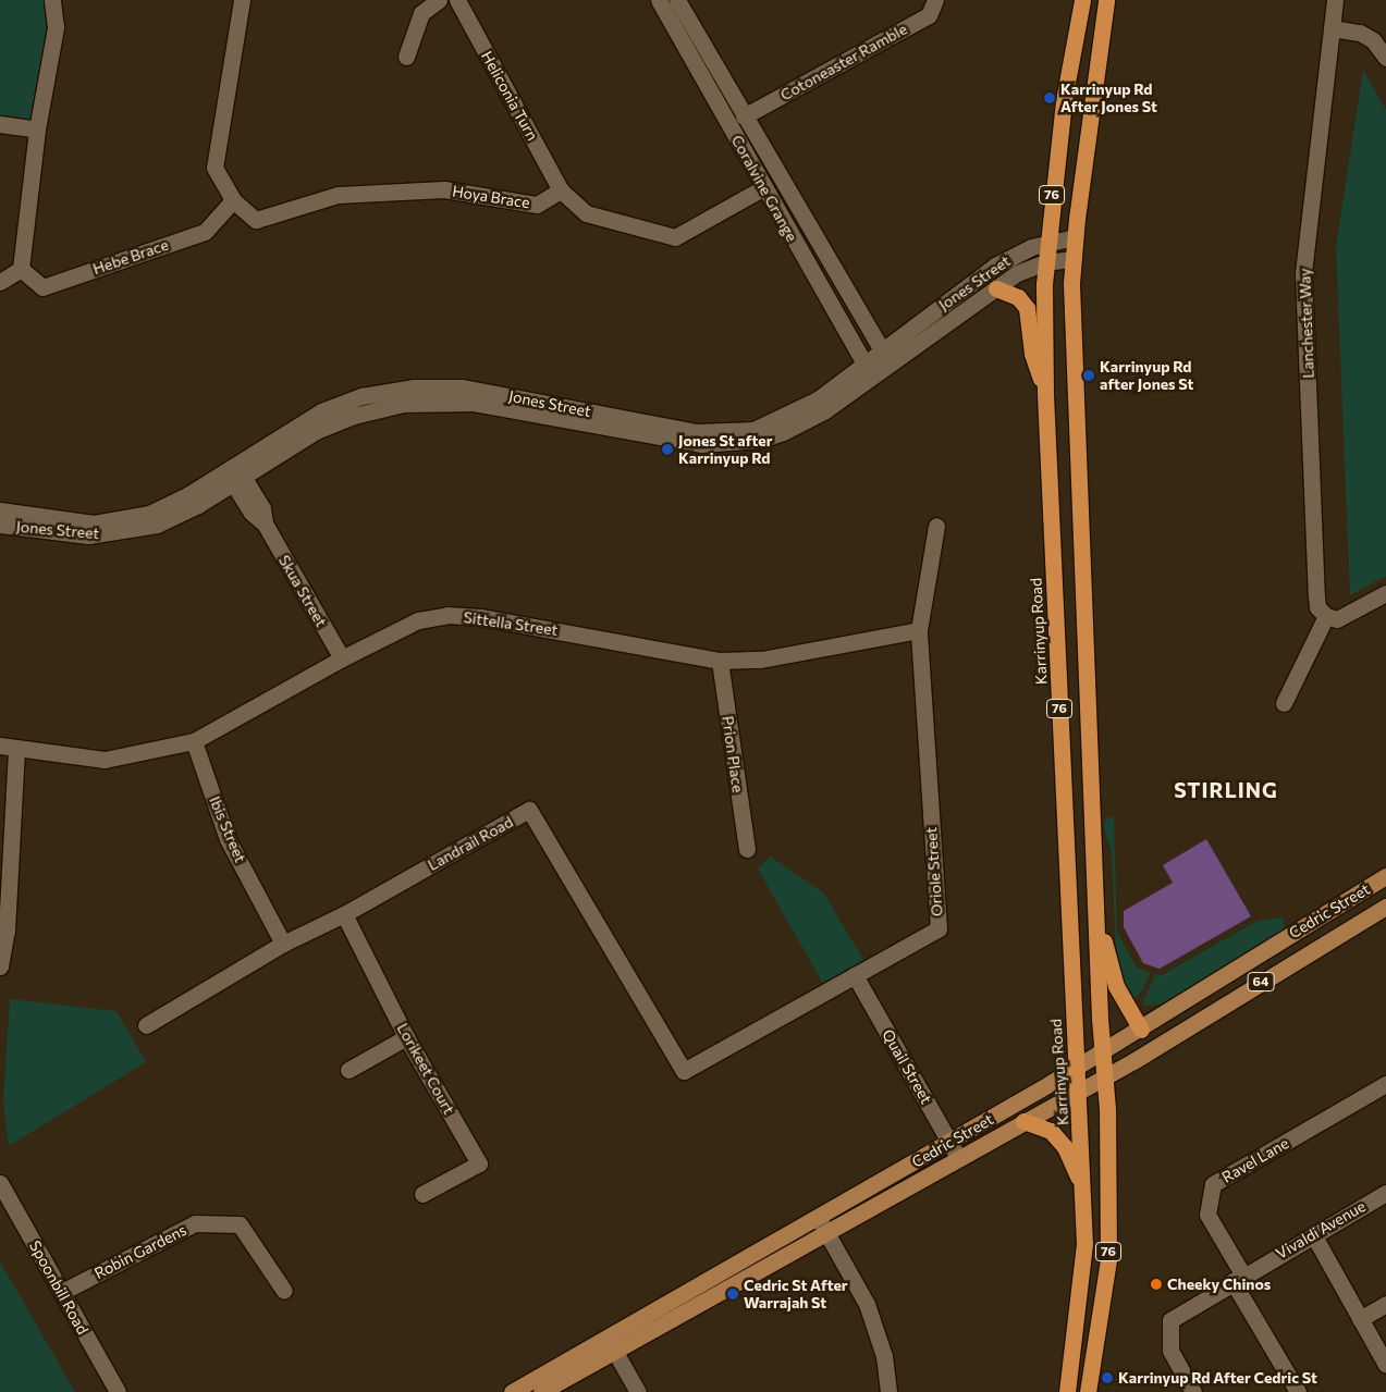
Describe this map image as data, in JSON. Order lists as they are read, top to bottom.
{
  "streets": {
    "highway": ["76", "Karrinyup Road"],
    "main road": ["Cedric Street", "64"],
    "street": [
      "Cotoneaster Ramble",
      "Heliconia Turn",
      "Coralvine Grange",
      "Hoya Brace",
      "Hebe Brace",
      "Jones Street",
      "Lanchester Way",
      "Skua Street",
      "Sittella Street",
      "Prion Place",
      "Ibis Street",
      "Landrail Road",
      "Oriole Street",
      "Quail Street",
      "Lorikeet Court",
      "Ravel Lane",
      "Vivaldi Avenue",
      "Robin Gardens",
      "Spoonbill Road"
    ]
  },
  "crossings": [
    ["Cotoneaster Ramble", "Coralvine Grange"],
    ["Heliconia Turn", "Hoya Brace"],
    ["Coralvine Grange", "Jones Street"],
    ["76", "Jones Street"],
    ["76", "Cedric Street"],
    ["Hoya Brace", "Hebe Brace"],
    ["Jones Street", "Skua Street"],
    ["Jones Street", "Karrinyup Road"],
    ["Skua Street", "Sittella Street"],
    ["Sittella Street", "Prion Place"],
    ["Sittella Street", "Ibis Street"],
    ["Sittella Street", "Oriole Street"],
    ["Karrinyup Road", "Cedric Street"],
    ["Ibis Street", "Landrail Road"],
    ["Landrail Road", "Oriole Street"],
    ["Landrail Road", "Lorikeet Court"],
    ["Oriole Street", "Quail Street"],
    ["Cedric Street", "Quail Street"],
    ["Ravel Lane", "Vivaldi Avenue"],
    ["Robin Gardens", "Spoonbill Road"]
  ],
  "districts": ["STIRLING"],
  "places": [
    "Karrinyup Rd After Jones St",
    "Karrinyup Rd after Jones St",
    "Jones St after Karrinyup Rd",
    "Cheeky Chinos",
    "Cedric St After Warrajah St",
    "Karrinyup Rd After Cedric St"
  ]
}
